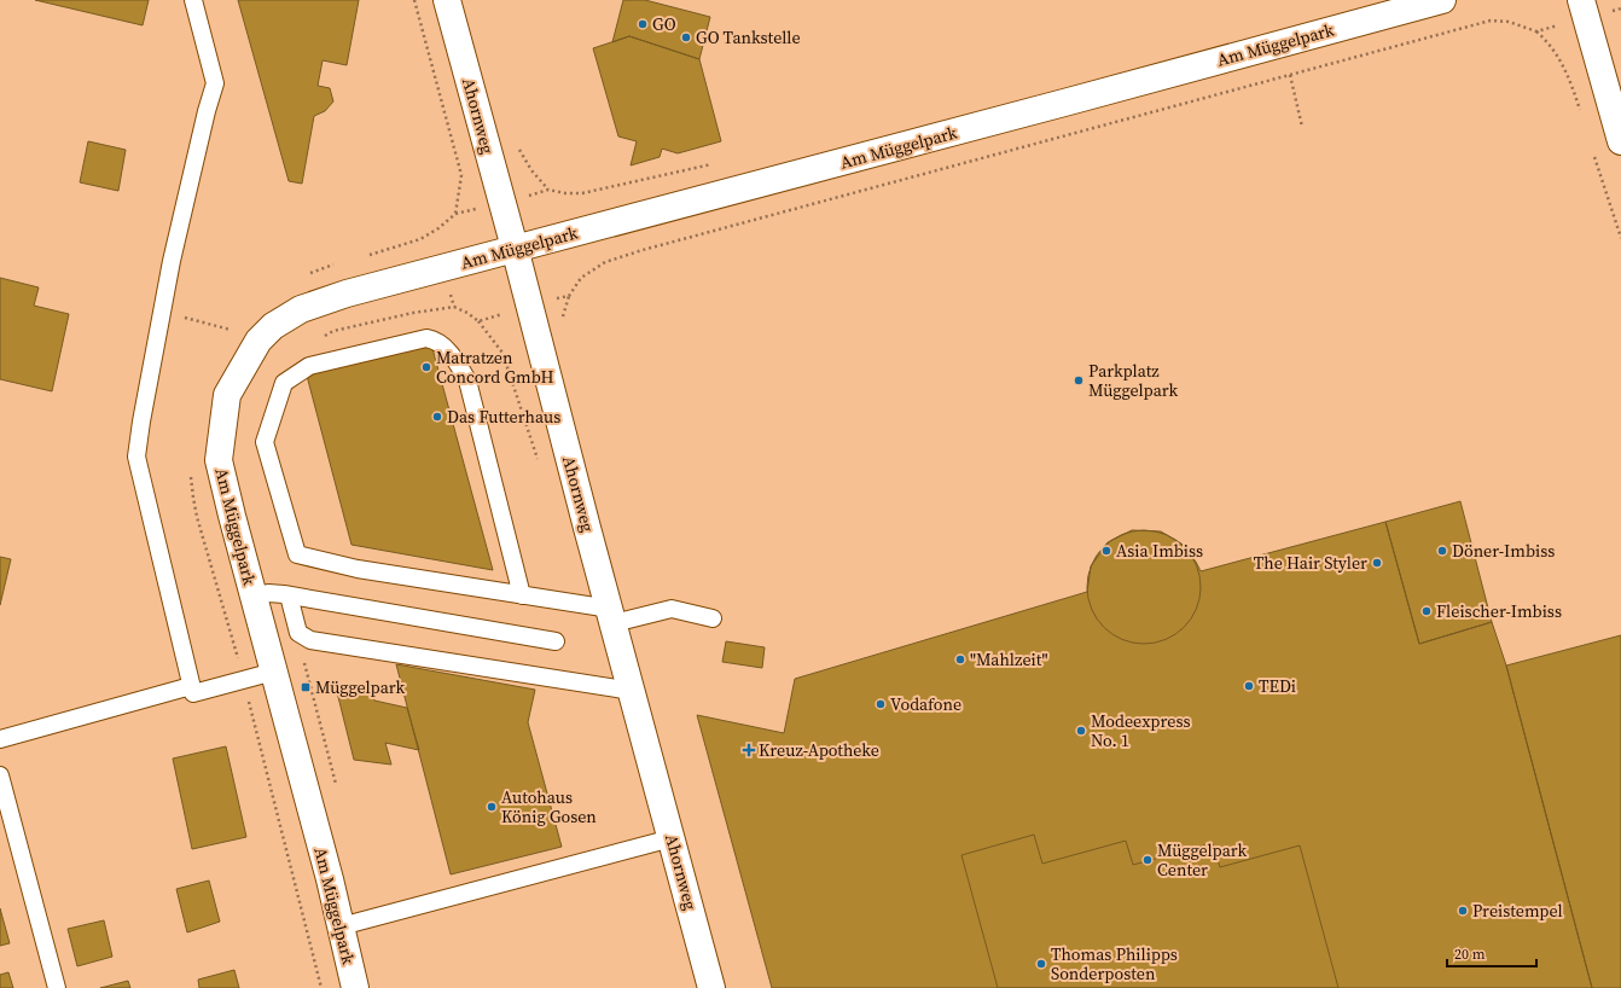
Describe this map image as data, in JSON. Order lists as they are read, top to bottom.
{
  "streets": {
    "main road": ["Am Müggelpark", "Ahornweg"]
  },
  "crossings": [
    ["Am Müggelpark", "Ahornweg"]
  ],
  "places": {
    "other": [
      "GO",
      "GO Tankstelle",
      "Matratzen Concord GmbH",
      "Parkplatz Müggelpark",
      "Das Futterhaus",
      "Asia Imbiss",
      "Döner-Imbiss",
      "The Hair Styler",
      "Fleischer-Imbiss",
      "\"Mahlzeit\"",
      "TEDi",
      "Vodafone",
      "Modeexpress No. 1",
      "Autohaus König Gosen",
      "Müggelpark Center",
      "Preistempel",
      "Thomas Philipps Sonderposten"
    ],
    "transit": ["Müggelpark"],
    "health": ["Kreuz-Apotheke"]
  },
  "scale_bar": "20 m"
}
